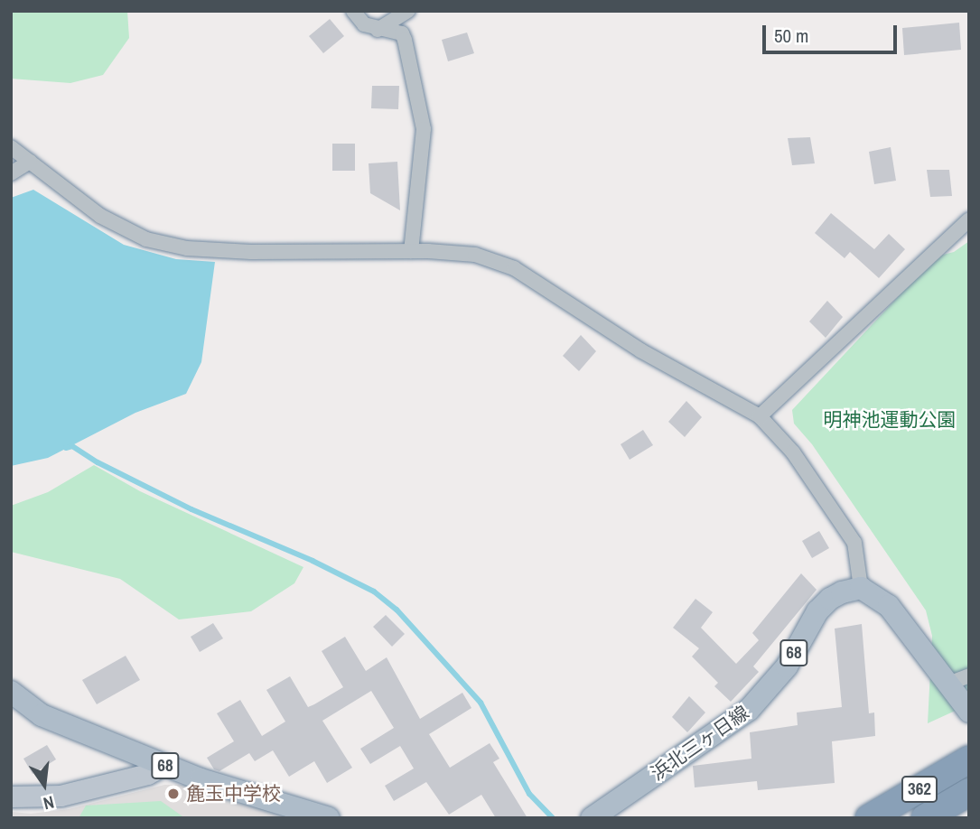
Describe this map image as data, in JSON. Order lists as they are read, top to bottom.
{
  "streets": {
    "highway": ["362"],
    "main road": ["68", "浜北三ヶ日線"]
  },
  "parks": ["明神池運動公園"],
  "places": ["麁玉中学校"],
  "scale_bar": "50 m",
  "north": "bottom"
}
